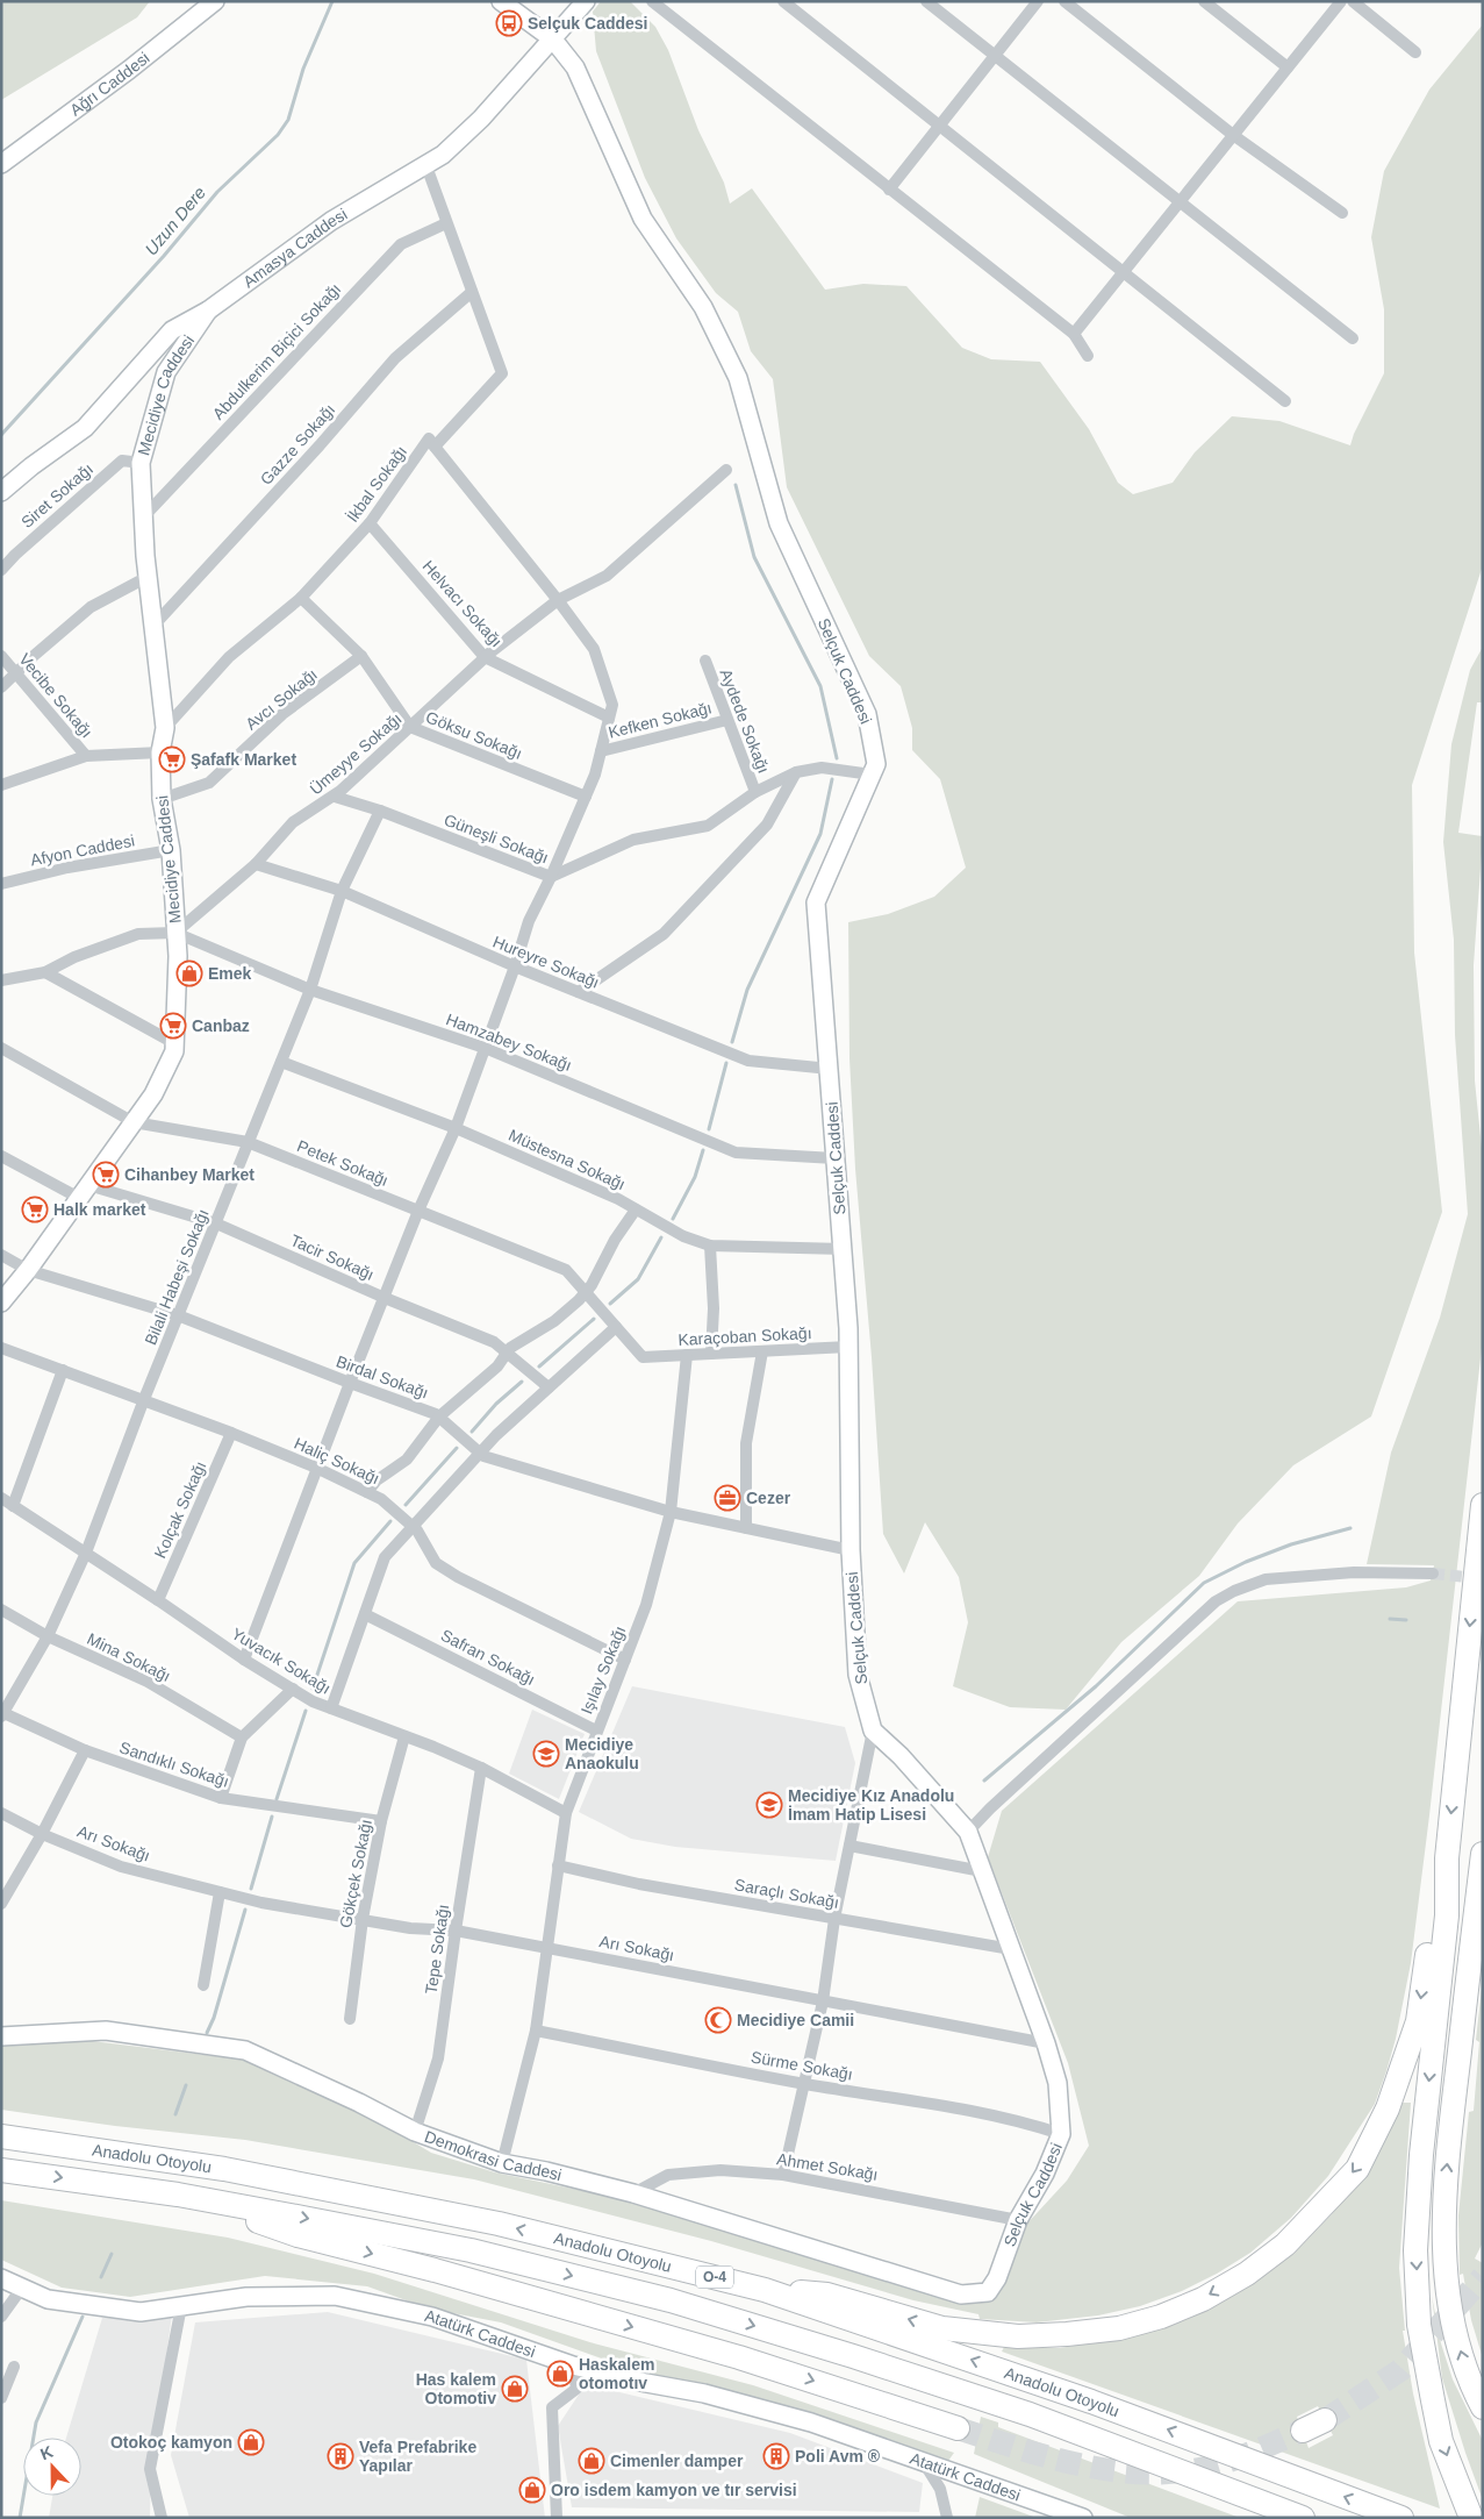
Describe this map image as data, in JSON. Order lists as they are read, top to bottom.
{
  "streets": {
    "highway": ["Anadolu Otoyolu", "O-4"],
    "street": [
      "Ağrı Caddesi",
      "Amasya Caddesi",
      "Abdulkerim Biçici Sokağı",
      "Mecidiye Caddesi",
      "Gazze Sokağı",
      "İkbal Sokağı",
      "Siret Sokağı",
      "Helvacı Sokağı",
      "Selçuk Caddesi",
      "Vecibe Sokağı",
      "Avcı Sokağı",
      "Kefken Sokağı",
      "Aydede Sokağı",
      "Göksu Sokağı",
      "Ümeyye Sokağı",
      "Güneşli Sokağı",
      "Afyon Caddesi",
      "Hureyre Sokağı",
      "Hamzabey Sokağı",
      "Müstesna Sokağı",
      "Petek Sokağı",
      "Tacir Sokağı",
      "Bilali Habeşi Sokağı",
      "Karaçoban Sokağı",
      "Birdal Sokağı",
      "Haliç Sokağı",
      "Kolçak Sokağı",
      "Mina Sokağı",
      "Safran Sokağı",
      "Yuvacık Sokağı",
      "Işılay Sokağı",
      "Sandıklı Sokağı",
      "Arı Sokağı",
      "Gökçek Sokağı",
      "Saraçlı Sokağı",
      "Tepe Sokağı",
      "Sürme Sokağı",
      "Demokrasi Caddesi",
      "Ahmet Sokağı",
      "Atatürk Caddesi"
    ]
  },
  "crossings": [
    ["Amasya Caddesi", "Mecidiye Caddesi"],
    ["Amasya Caddesi", "İkbal Sokağı"],
    ["Amasya Caddesi", "Selçuk Caddesi"],
    ["Abdulkerim Biçici Sokağı", "Mecidiye Caddesi"],
    ["Abdulkerim Biçici Sokağı", "İkbal Sokağı"],
    ["Mecidiye Caddesi", "Gazze Sokağı"],
    ["Mecidiye Caddesi", "İkbal Sokağı"],
    ["Mecidiye Caddesi", "Siret Sokağı"],
    ["Mecidiye Caddesi", "Avcı Sokağı"],
    ["Mecidiye Caddesi", "Ümeyye Sokağı"],
    ["Mecidiye Caddesi", "Afyon Caddesi"],
    ["Mecidiye Caddesi", "Hamzabey Sokağı"],
    ["Mecidiye Caddesi", "Petek Sokağı"],
    ["Mecidiye Caddesi", "Tacir Sokağı"],
    ["Mecidiye Caddesi", "Birdal Sokağı"],
    ["Gazze Sokağı", "İkbal Sokağı"],
    ["İkbal Sokağı", "Helvacı Sokağı"],
    ["İkbal Sokağı", "Göksu Sokağı"],
    ["Helvacı Sokağı", "Ümeyye Sokağı"],
    ["Selçuk Caddesi", "Güneşli Sokağı"],
    ["Selçuk Caddesi", "Hureyre Sokağı"],
    ["Selçuk Caddesi", "Hamzabey Sokağı"],
    ["Selçuk Caddesi", "Müstesna Sokağı"],
    ["Selçuk Caddesi", "Karaçoban Sokağı"],
    ["Selçuk Caddesi", "Birdal Sokağı"],
    ["Selçuk Caddesi", "Arı Sokağı"],
    ["Selçuk Caddesi", "Saraçlı Sokağı"],
    ["Selçuk Caddesi", "Sürme Sokağı"],
    ["Selçuk Caddesi", "Demokrasi Caddesi"],
    ["Selçuk Caddesi", "Ahmet Sokağı"],
    ["Avcı Sokağı", "Göksu Sokağı"],
    ["Kefken Sokağı", "Aydede Sokağı"],
    ["Aydede Sokağı", "Güneşli Sokağı"],
    ["Göksu Sokağı", "Ümeyye Sokağı"],
    ["Ümeyye Sokağı", "Güneşli Sokağı"],
    ["Ümeyye Sokağı", "Hureyre Sokağı"],
    ["Ümeyye Sokağı", "Hamzabey Sokağı"],
    ["Güneşli Sokağı", "Bilali Habeşi Sokağı"],
    ["Hureyre Sokağı", "Bilali Habeşi Sokağı"],
    ["Hamzabey Sokağı", "Bilali Habeşi Sokağı"],
    ["Müstesna Sokağı", "Bilali Habeşi Sokağı"],
    ["Petek Sokağı", "Bilali Habeşi Sokağı"],
    ["Petek Sokağı", "Karaçoban Sokağı"],
    ["Tacir Sokağı", "Bilali Habeşi Sokağı"],
    ["Bilali Habeşi Sokağı", "Birdal Sokağı"],
    ["Bilali Habeşi Sokağı", "Haliç Sokağı"],
    ["Bilali Habeşi Sokağı", "Mina Sokağı"],
    ["Bilali Habeşi Sokağı", "Yuvacık Sokağı"],
    ["Bilali Habeşi Sokağı", "Sandıklı Sokağı"],
    ["Karaçoban Sokağı", "Işılay Sokağı"],
    ["Birdal Sokağı", "Işılay Sokağı"],
    ["Haliç Sokağı", "Kolçak Sokağı"],
    ["Haliç Sokağı", "Işılay Sokağı"],
    ["Kolçak Sokağı", "Yuvacık Sokağı"],
    ["Safran Sokağı", "Işılay Sokağı"],
    ["Yuvacık Sokağı", "Işılay Sokağı"],
    ["Yuvacık Sokağı", "Gökçek Sokağı"],
    ["Yuvacık Sokağı", "Tepe Sokağı"],
    ["Işılay Sokağı", "Arı Sokağı"],
    ["Işılay Sokağı", "Saraçlı Sokağı"],
    ["Işılay Sokağı", "Sürme Sokağı"],
    ["Işılay Sokağı", "Demokrasi Caddesi"],
    ["Sandıklı Sokağı", "Gökçek Sokağı"],
    ["Arı Sokağı", "Gökçek Sokağı"],
    ["Arı Sokağı", "Tepe Sokağı"],
    ["Tepe Sokağı", "Demokrasi Caddesi"],
    ["Demokrasi Caddesi", "Ahmet Sokağı"]
  ],
  "water": ["Uzun Dere"],
  "places": {
    "bus stop": ["Selçuk Caddesi"],
    "supermarket": [
      "Şafafk Market",
      "Canbaz",
      "Cihanbey Market",
      "Halk market"
    ],
    "shop": [
      "Emek",
      "Haskalem otomotıv",
      "Has kalem Otomotiv",
      "Otokoç kamyon",
      "Cimenler damper",
      "Oro isdem kamyon ve tır servisi"
    ],
    "office": ["Cezer"],
    "school or university": ["Mecidiye Anaokulu", "Mecidiye Kız Anadolu İmam Hatip Lisesi"],
    "mosque": ["Mecidiye Camii"],
    "building": ["Vefa Prefabrike Yapılar", "Poli Avm ®"]
  },
  "north": "top"
}
